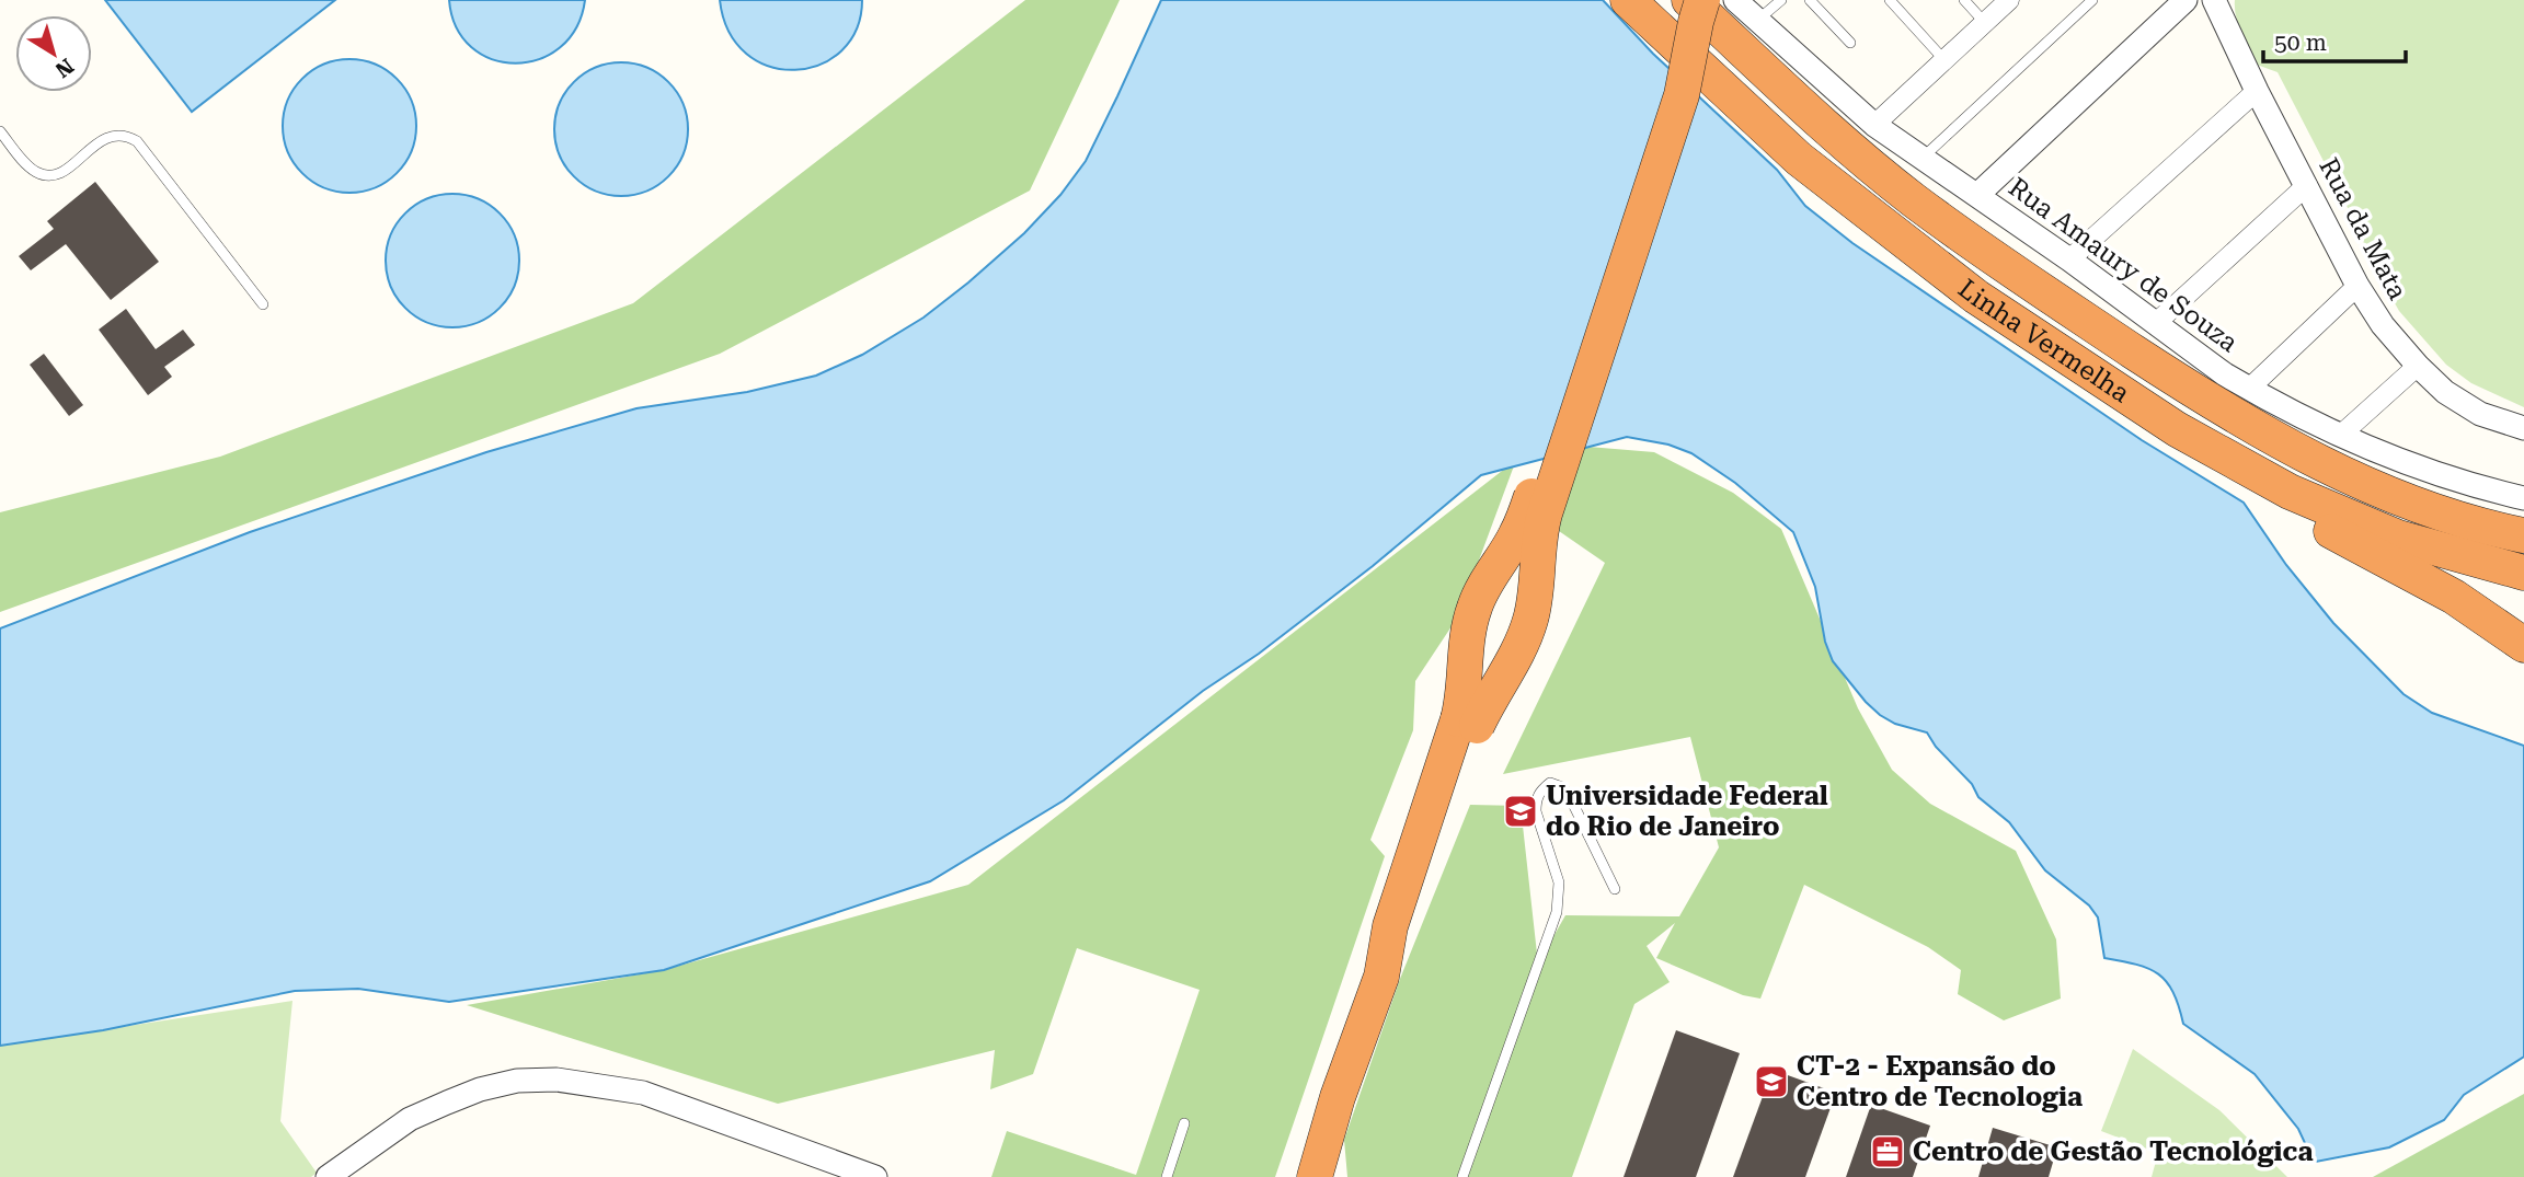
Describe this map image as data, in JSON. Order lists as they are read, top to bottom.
{
  "streets": {
    "highway": ["Linha Vermelha"],
    "street": ["Rua da Mata", "Rua Amaury de Souza"]
  },
  "places": {
    "school or university": ["Universidade Federal do Rio de Janeiro", "CT-2 - Expansão do Centro de Tecnologia"],
    "office": ["Centro de Gestão Tecnológica"]
  },
  "scale_bar": "50 m",
  "north": "bottom right"
}
